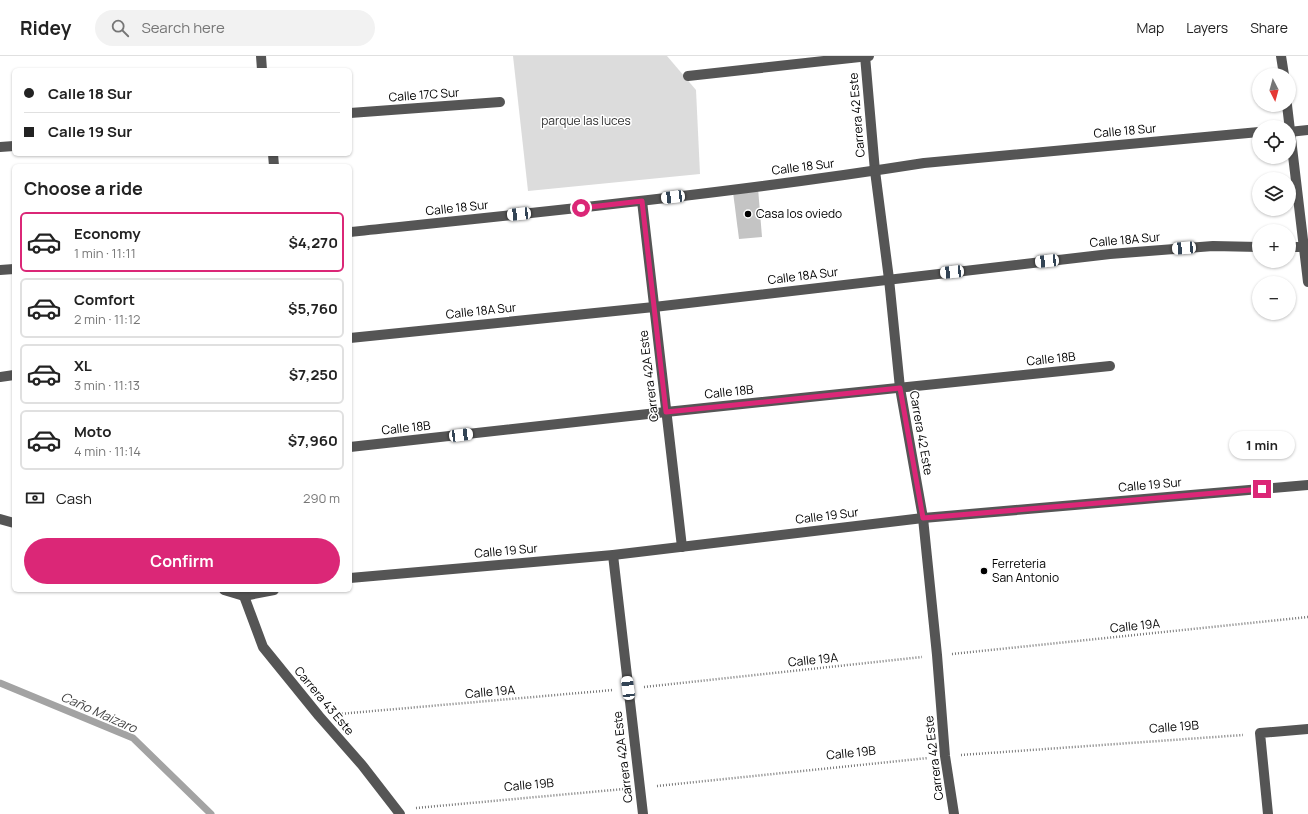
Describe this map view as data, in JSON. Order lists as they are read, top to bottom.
{
  "streets": {
    "street": [
      "Calle 17C Sur",
      "Carrera 42 Este",
      "Calle 18 Sur",
      "Calle 18A Sur",
      "Calle 18B",
      "Carrera 42A Este",
      "Calle 19 Sur",
      "Carrera 43 Este"
    ],
    "path": ["Calle 19A", "Calle 19B"]
  },
  "crossings": [
    ["Carrera 42 Este", "Calle 18 Sur"],
    ["Carrera 42 Este", "Calle 18A Sur"],
    ["Carrera 42 Este", "Calle 18B"],
    ["Carrera 42 Este", "Calle 19 Sur"],
    ["Carrera 42 Este", "Calle 19A"],
    ["Carrera 42 Este", "Calle 19B"],
    ["Calle 18 Sur", "Carrera 42A Este"],
    ["Calle 18A Sur", "Carrera 42A Este"],
    ["Calle 18B", "Carrera 42A Este"],
    ["Carrera 42A Este", "Calle 19 Sur"],
    ["Carrera 42A Este", "Calle 19A"],
    ["Carrera 42A Este", "Calle 19B"],
    ["Calle 19A", "Carrera 43 Este"],
    ["Carrera 43 Este", "Calle 19B"]
  ],
  "water": ["Caño Maizaro"],
  "parks": ["parque las luces"],
  "places": ["Casa los oviedo", "Ferreteria San Antonio"],
  "north": "bottom",
  "page": {
    "header": "Ridey",
    "search": "Search here",
    "nav": ["Map", "Layers", "Share"],
    "map_buttons": ["+", "−"],
    "banner": ["Calle 18 Sur", "Calle 19 Sur"],
    "heading": "Choose a ride",
    "list": [
      {
        "name": "Economy",
        "note": "1 min · 11:11",
        "value": "$4,270"
      },
      {
        "name": "Comfort",
        "note": "2 min · 11:12",
        "value": "$5,760"
      },
      {
        "name": "XL",
        "note": "3 min · 11:13",
        "value": "$7,250"
      },
      {
        "name": "Moto",
        "note": "4 min · 11:14",
        "value": "$7,960"
      }
    ],
    "bubble": "1 min",
    "pay": ["Cash", "290 m"],
    "buttons": "Confirm"
  }
}
